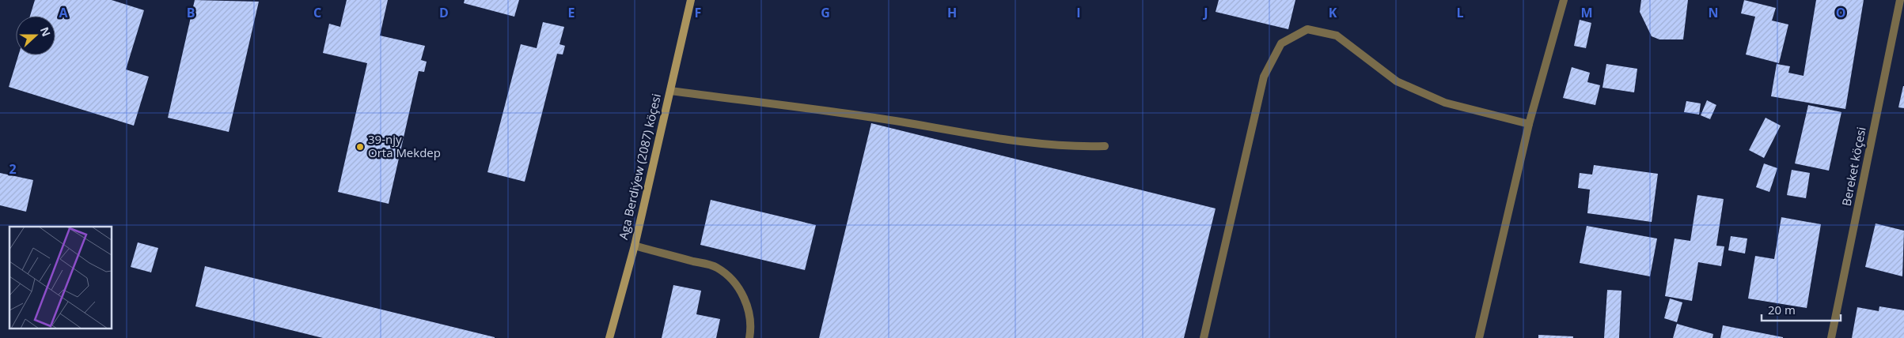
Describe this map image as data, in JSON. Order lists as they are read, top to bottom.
{
  "streets": {
    "street": ["Aga Berdiýew (2087) köçesi", "Bereket köçesi"]
  },
  "places": ["39-njy Orta Mekdep"],
  "scale_bar": "20 m",
  "north": "right",
  "grid": {
    "columns": [
      "A",
      "B",
      "C",
      "D",
      "E",
      "F",
      "G",
      "H",
      "I",
      "J",
      "K",
      "L",
      "M",
      "N",
      "O"
    ],
    "rows": ["2"]
  }
}
